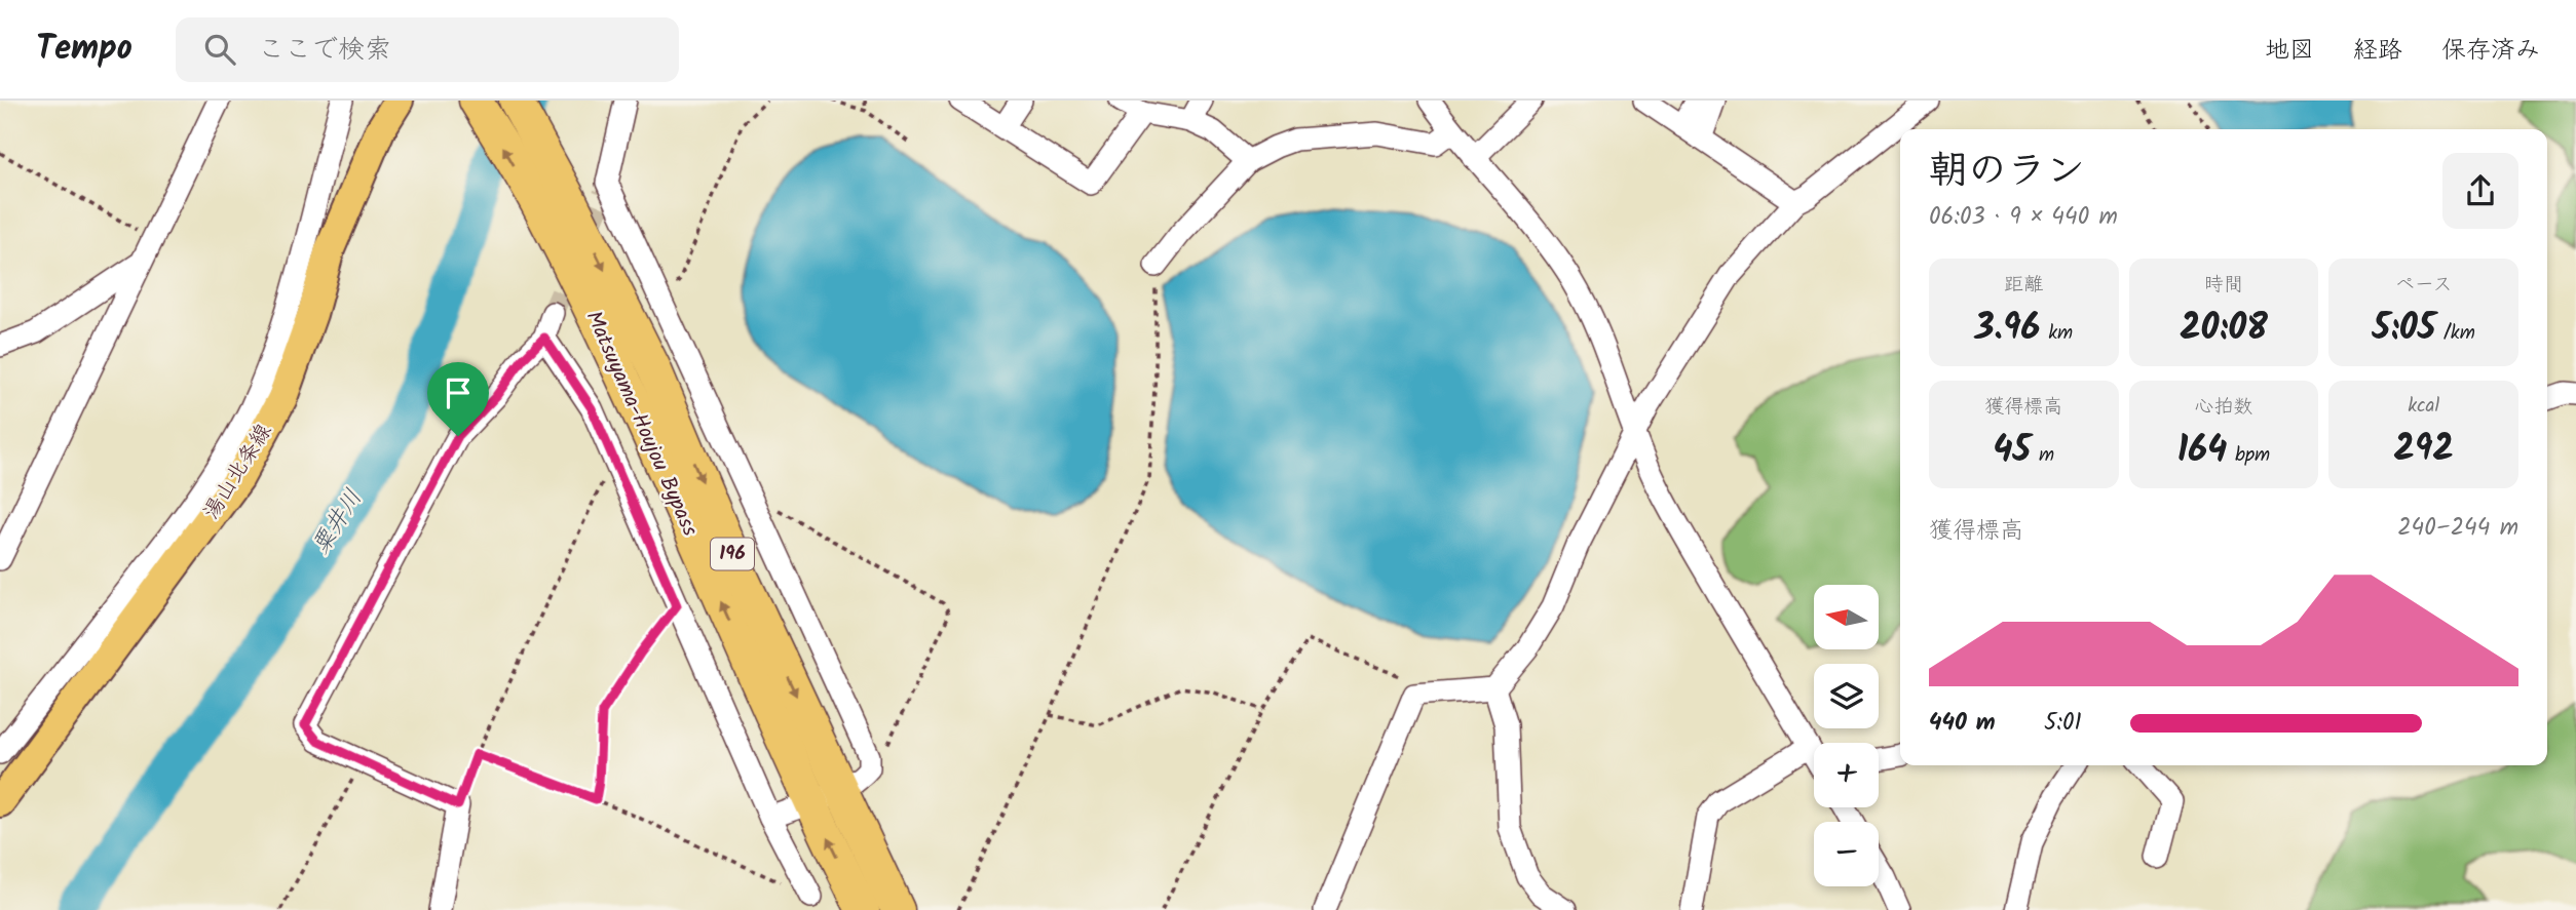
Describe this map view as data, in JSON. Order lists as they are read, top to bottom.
{
  "streets": {
    "highway": ["Matsuyama-Houjou Bypass", "196"],
    "main road": ["湯山北条線"]
  },
  "water": ["粟井川"],
  "north": "left",
  "page": {
    "header": "Tempo",
    "search": "ここで検索",
    "nav": ["地図", "経路", "保存済み"],
    "heading": ["朝のラン", "06:03 · 9 × 440 m"],
    "stats": [
      ["距離", "3.96 km"],
      ["時間", "20:08"],
      ["ペース", "5:05 /km"],
      ["獲得標高", "45 m"],
      ["心拍数", "164 bpm"],
      ["kcal", "292"]
    ],
    "chart": ["獲得標高", "240–244 m"],
    "map_buttons": ["+", "−"],
    "list": [
      {
        "name": "440 m",
        "note": "5:01"
      }
    ]
  }
}
